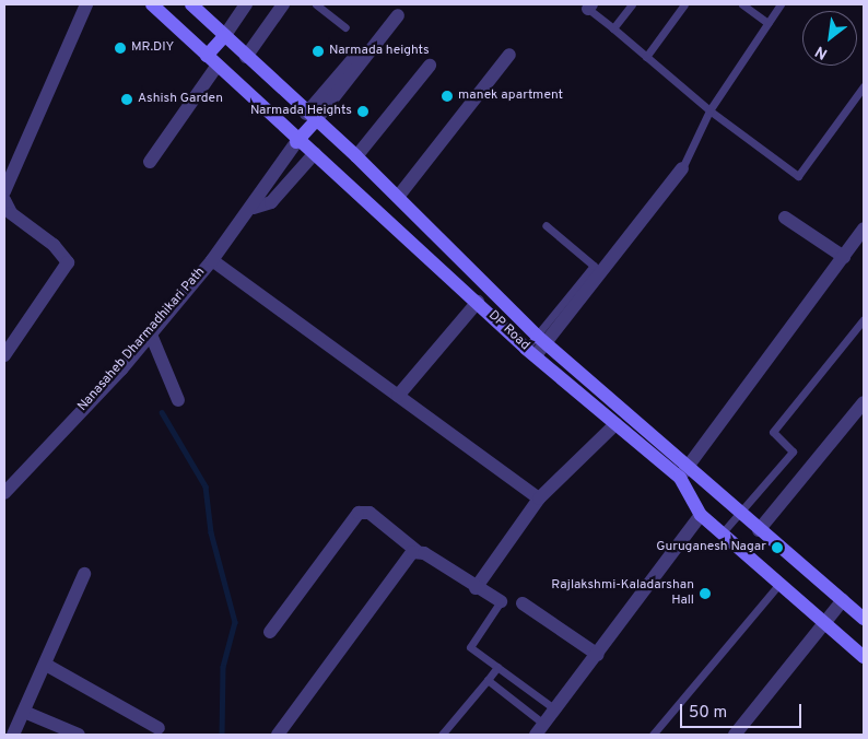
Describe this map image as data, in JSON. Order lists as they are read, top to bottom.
{
  "streets": {
    "main road": ["DP Road", "Nanasaheb Dharmadhikari Path"]
  },
  "crossings": [
    ["DP Road", "Nanasaheb Dharmadhikari Path"]
  ],
  "places": [
    "MR.DIY",
    "Narmada heights",
    "manek apartment",
    "Ashish Garden",
    "Narmada Heights",
    "Guruganesh Nagar",
    "Rajlakshmi-Kaladarshan Hall"
  ],
  "scale_bar": "50 m",
  "north": "bottom left"
}
